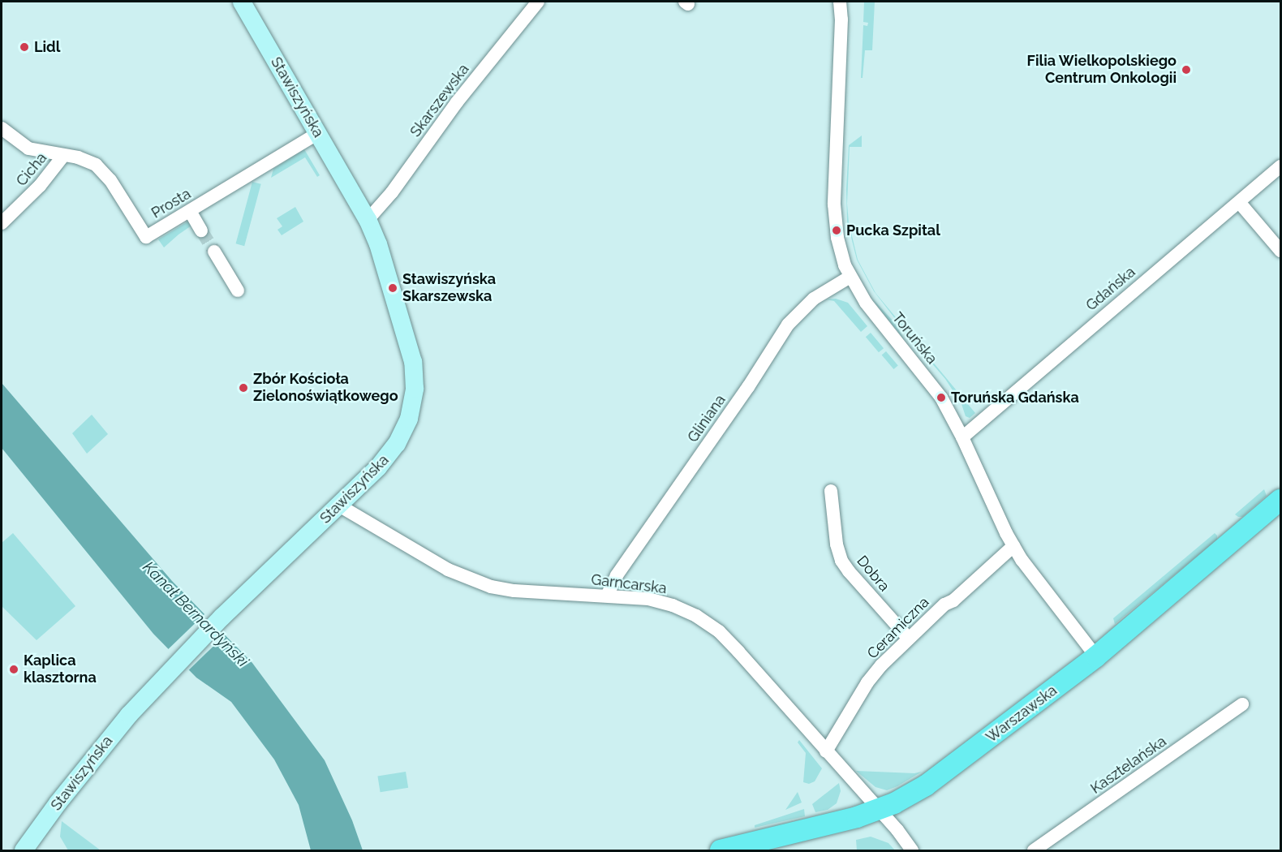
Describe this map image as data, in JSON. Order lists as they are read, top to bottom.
{
  "streets": {
    "main road": ["Warszawska"],
    "street": [
      "Stawiszyńska",
      "Skarszewska",
      "Cicha",
      "Prosta",
      "Gdańska",
      "Toruńska",
      "Gliniana",
      "Dobra",
      "Garncarska",
      "Ceramiczna",
      "Kasztelańska"
    ]
  },
  "crossings": [
    ["Stawiszyńska", "Skarszewska"],
    ["Stawiszyńska", "Prosta"],
    ["Stawiszyńska", "Garncarska"],
    ["Cicha", "Prosta"],
    ["Gdańska", "Toruńska"],
    ["Toruńska", "Gliniana"],
    ["Toruńska", "Ceramiczna"],
    ["Toruńska", "Warszawska"],
    ["Gliniana", "Garncarska"],
    ["Dobra", "Ceramiczna"],
    ["Garncarska", "Ceramiczna"],
    ["Garncarska", "Warszawska"]
  ],
  "water": ["Kanał Bernardyński"],
  "places": [
    "Lidl",
    "Filia Wielkopolskiego Centrum Onkologii",
    "Pucka Szpital",
    "Stawiszyńska Skarszewska",
    "Zbór Kościoła Zielonoświątkowego",
    "Toruńska Gdańska",
    "Kaplica klasztorna"
  ]
}
